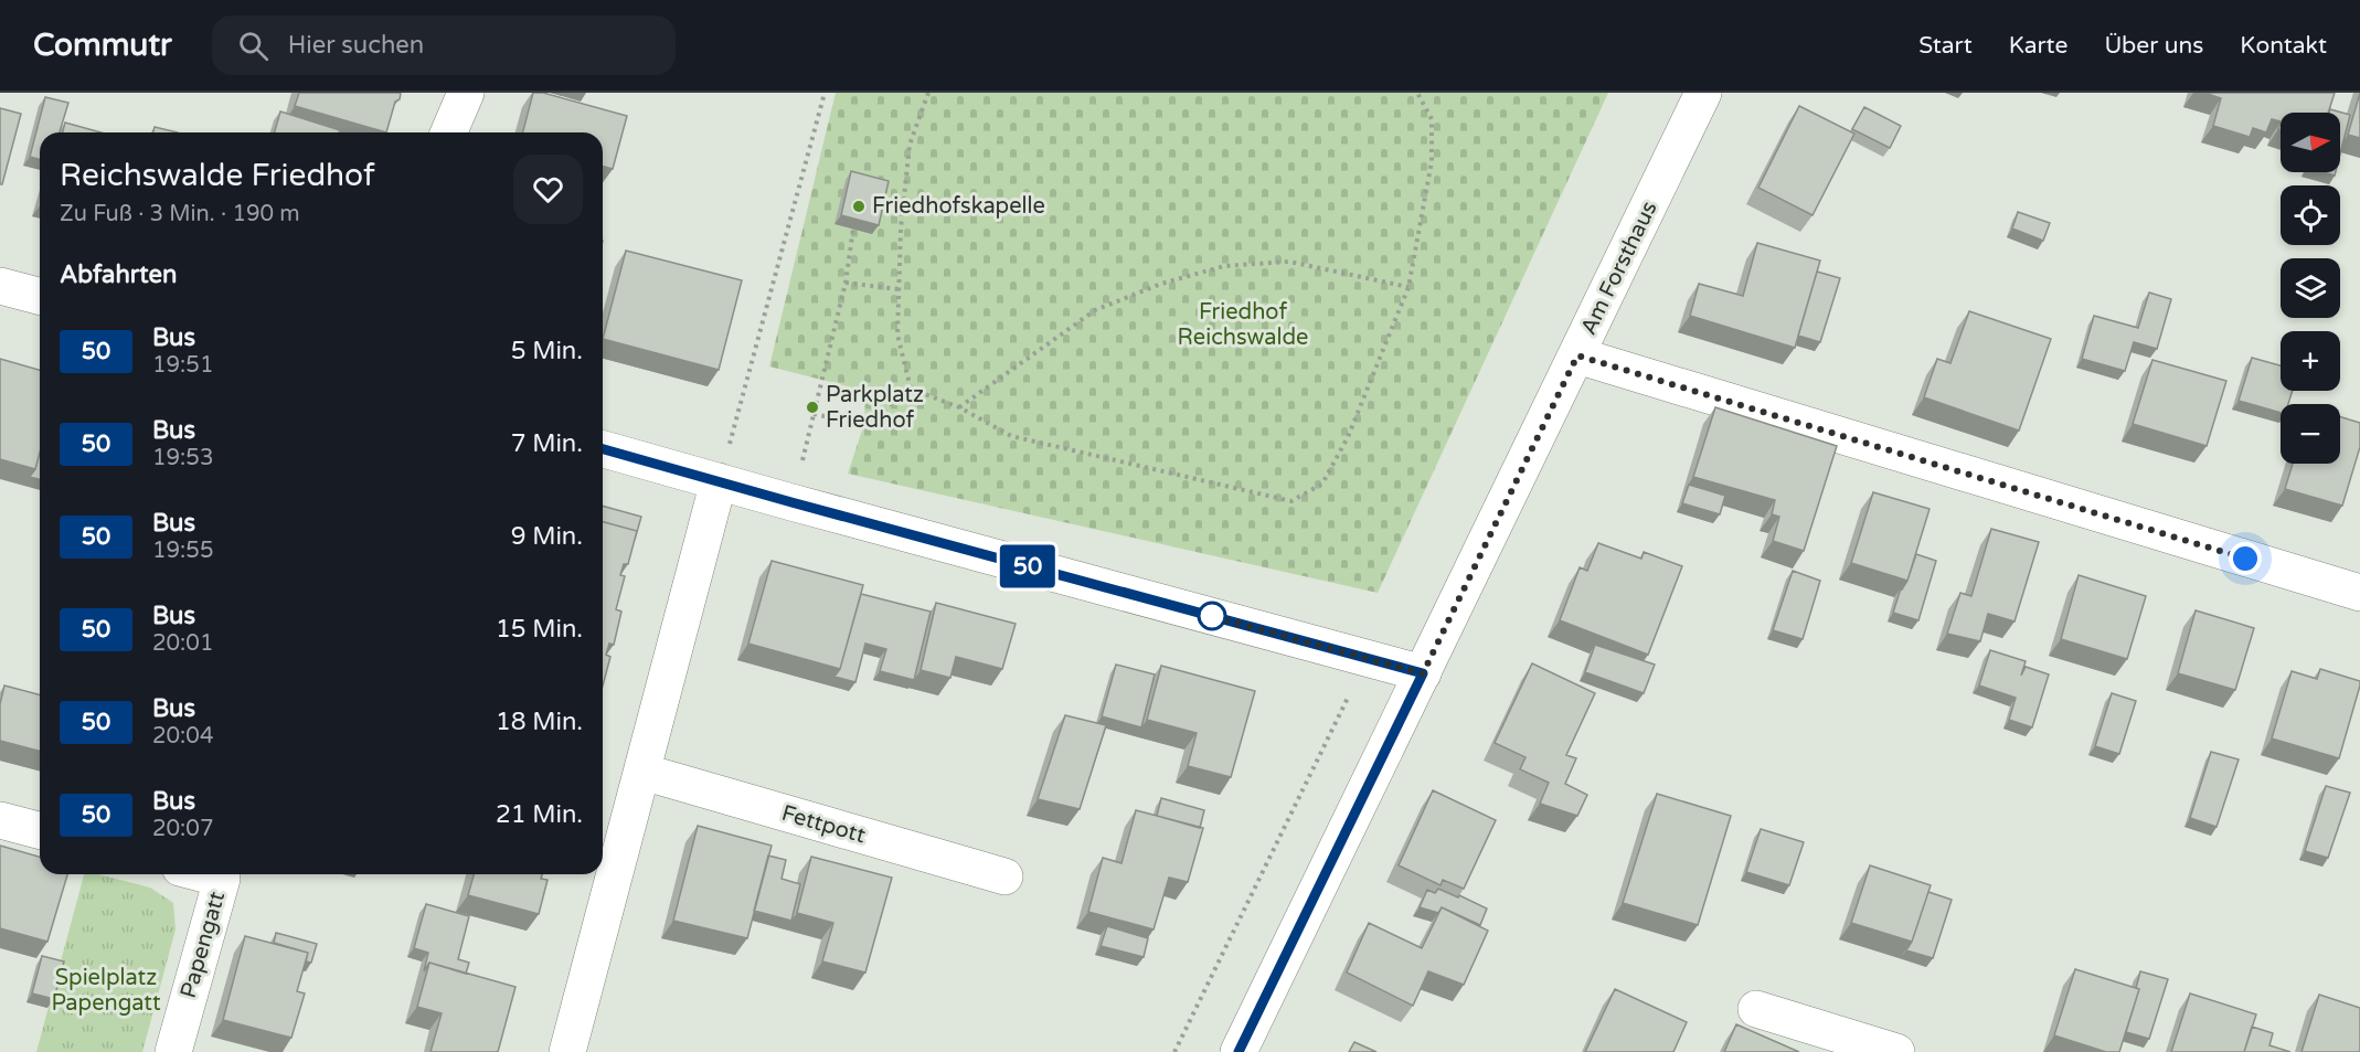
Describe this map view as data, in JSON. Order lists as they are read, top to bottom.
{
  "streets": {
    "street": ["Am Forsthaus", "Fettpott", "Papengatt"]
  },
  "parks": ["Friedhof Reichswalde", "Spielplatz Papengatt"],
  "places": ["Friedhofskapelle", "Parkplatz Friedhof"],
  "lines": ["bus line 50"],
  "north": "right",
  "page": {
    "header": "Commutr",
    "search": "Hier suchen",
    "nav": [
      "Start",
      "Karte",
      "Über uns",
      "Kontakt"
    ],
    "on_map": "50",
    "map_buttons": ["+", "−"],
    "heading": [
      ["Reichswalde Friedhof", "Zu Fuß · 3 Min. · 190 m"],
      "Abfahrten"
    ],
    "list": [
      {
        "mark": "50",
        "name": "Bus",
        "note": "19:51",
        "value": "5 Min."
      },
      {
        "mark": "50",
        "name": "Bus",
        "note": "19:53",
        "value": "7 Min."
      },
      {
        "mark": "50",
        "name": "Bus",
        "note": "19:55",
        "value": "9 Min."
      },
      {
        "mark": "50",
        "name": "Bus",
        "note": "20:01",
        "value": "15 Min."
      },
      {
        "mark": "50",
        "name": "Bus",
        "note": "20:04",
        "value": "18 Min."
      },
      {
        "mark": "50",
        "name": "Bus",
        "note": "20:07",
        "value": "21 Min."
      }
    ]
  }
}
